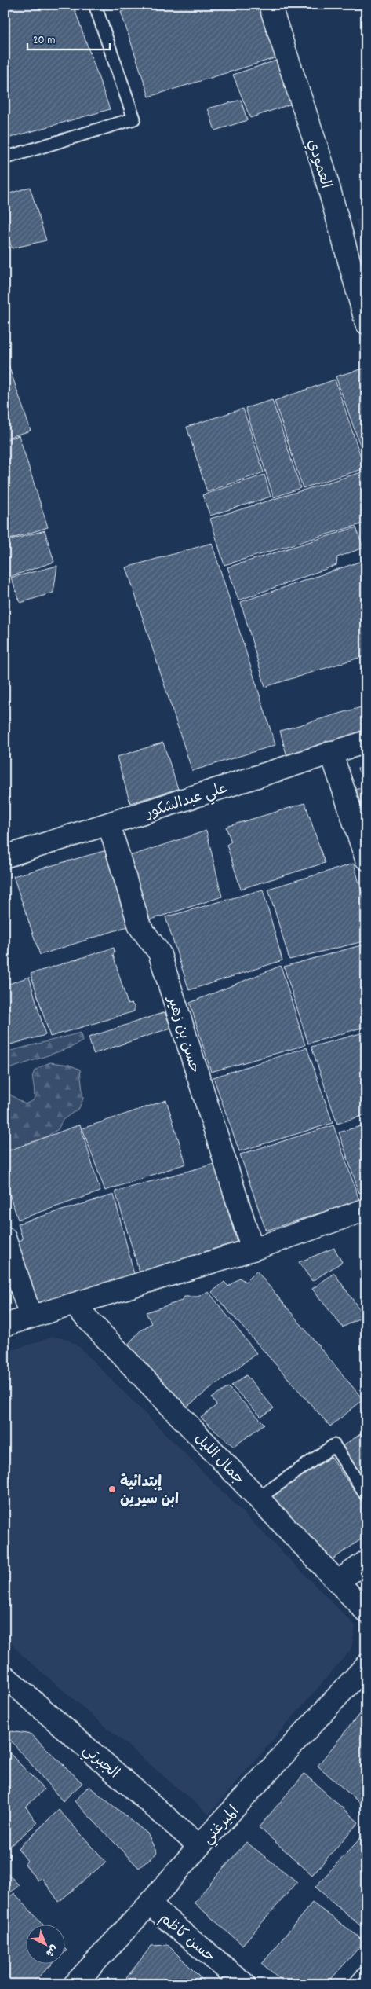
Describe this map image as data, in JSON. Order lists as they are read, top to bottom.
{
  "streets": {
    "street": [
      "العمودي",
      "علي عبدالشكور",
      "حسن بن زهير",
      "جمال الليل",
      "الجبرتي",
      "الميرغني",
      "حسن كاظم"
    ]
  },
  "crossings": [
    ["علي عبدالشكور", "حسن بن زهير"],
    ["الجبرتي", "الميرغني"],
    ["الميرغني", "حسن كاظم"]
  ],
  "places": ["إبتدائية ابن سيرين"],
  "scale_bar": "20 m",
  "north": "bottom right"
}
